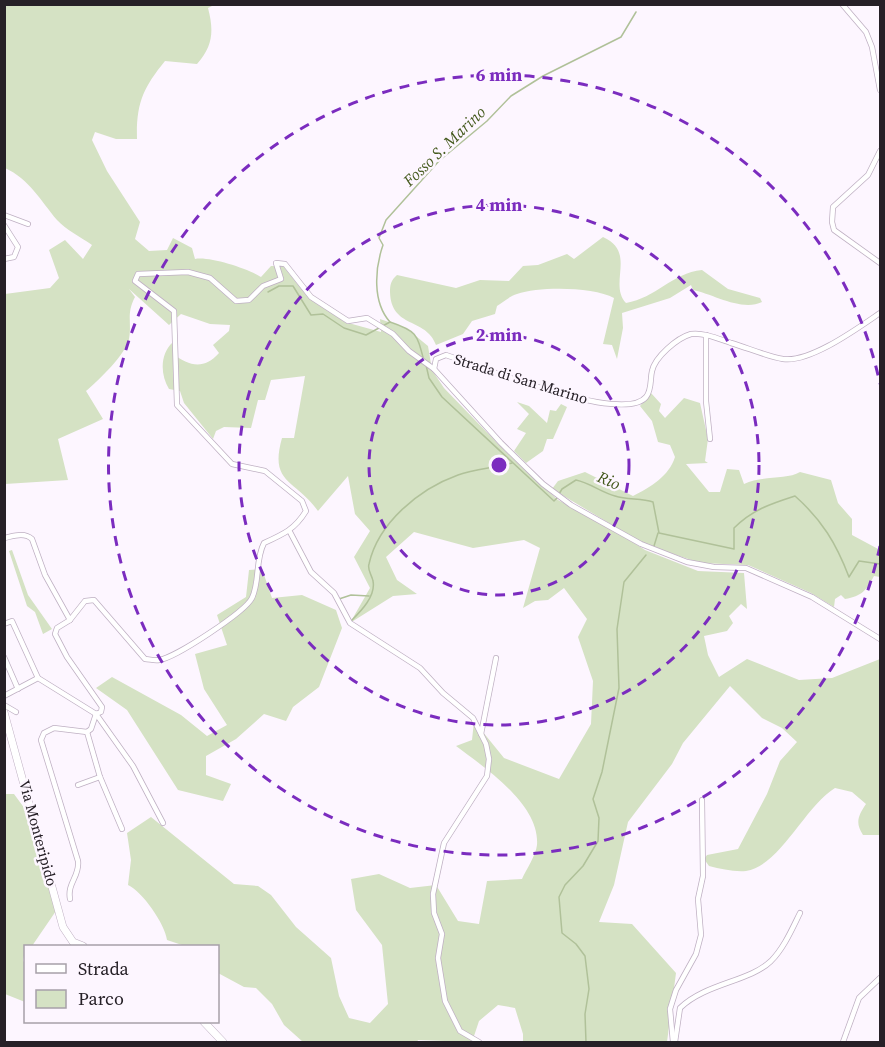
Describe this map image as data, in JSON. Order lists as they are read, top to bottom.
{
  "streets": {
    "street": ["Strada di San Marino", "Via Monteripido"]
  },
  "water": ["Fosso S. Marino", "Rio"],
  "legend": ["Strada", "Parco"],
  "rings": ["6 min", "4 min", "2 min"]
}
